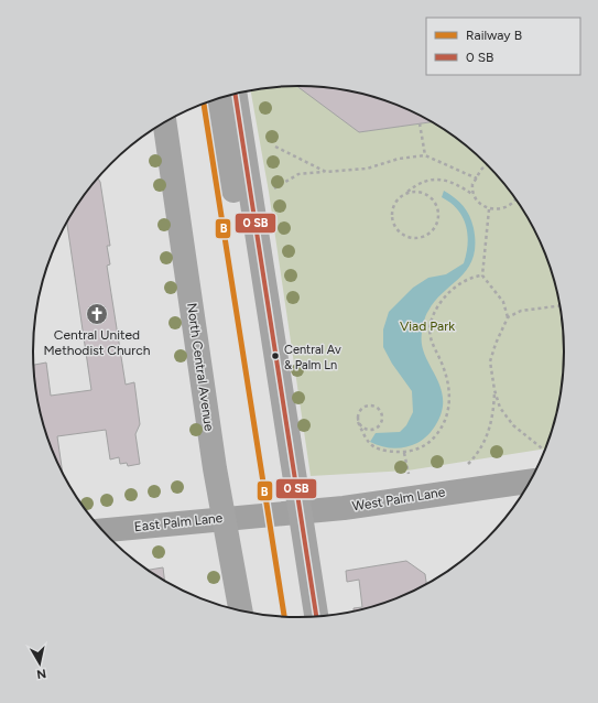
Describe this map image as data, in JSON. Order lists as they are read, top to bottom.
{
  "streets": {
    "main road": ["North Central Avenue"],
    "street": ["West Palm Lane", "East Palm Lane"]
  },
  "crossings": [
    ["North Central Avenue", "East Palm Lane"],
    ["West Palm Lane", "East Palm Lane"]
  ],
  "parks": ["Viad Park"],
  "places": {
    "church": ["Central United Methodist Church"],
    "other": ["Central Av & Palm Ln"]
  },
  "lines": ["rail line B"],
  "legend": ["Railway B", "0 SB"],
  "north": "bottom"
}
